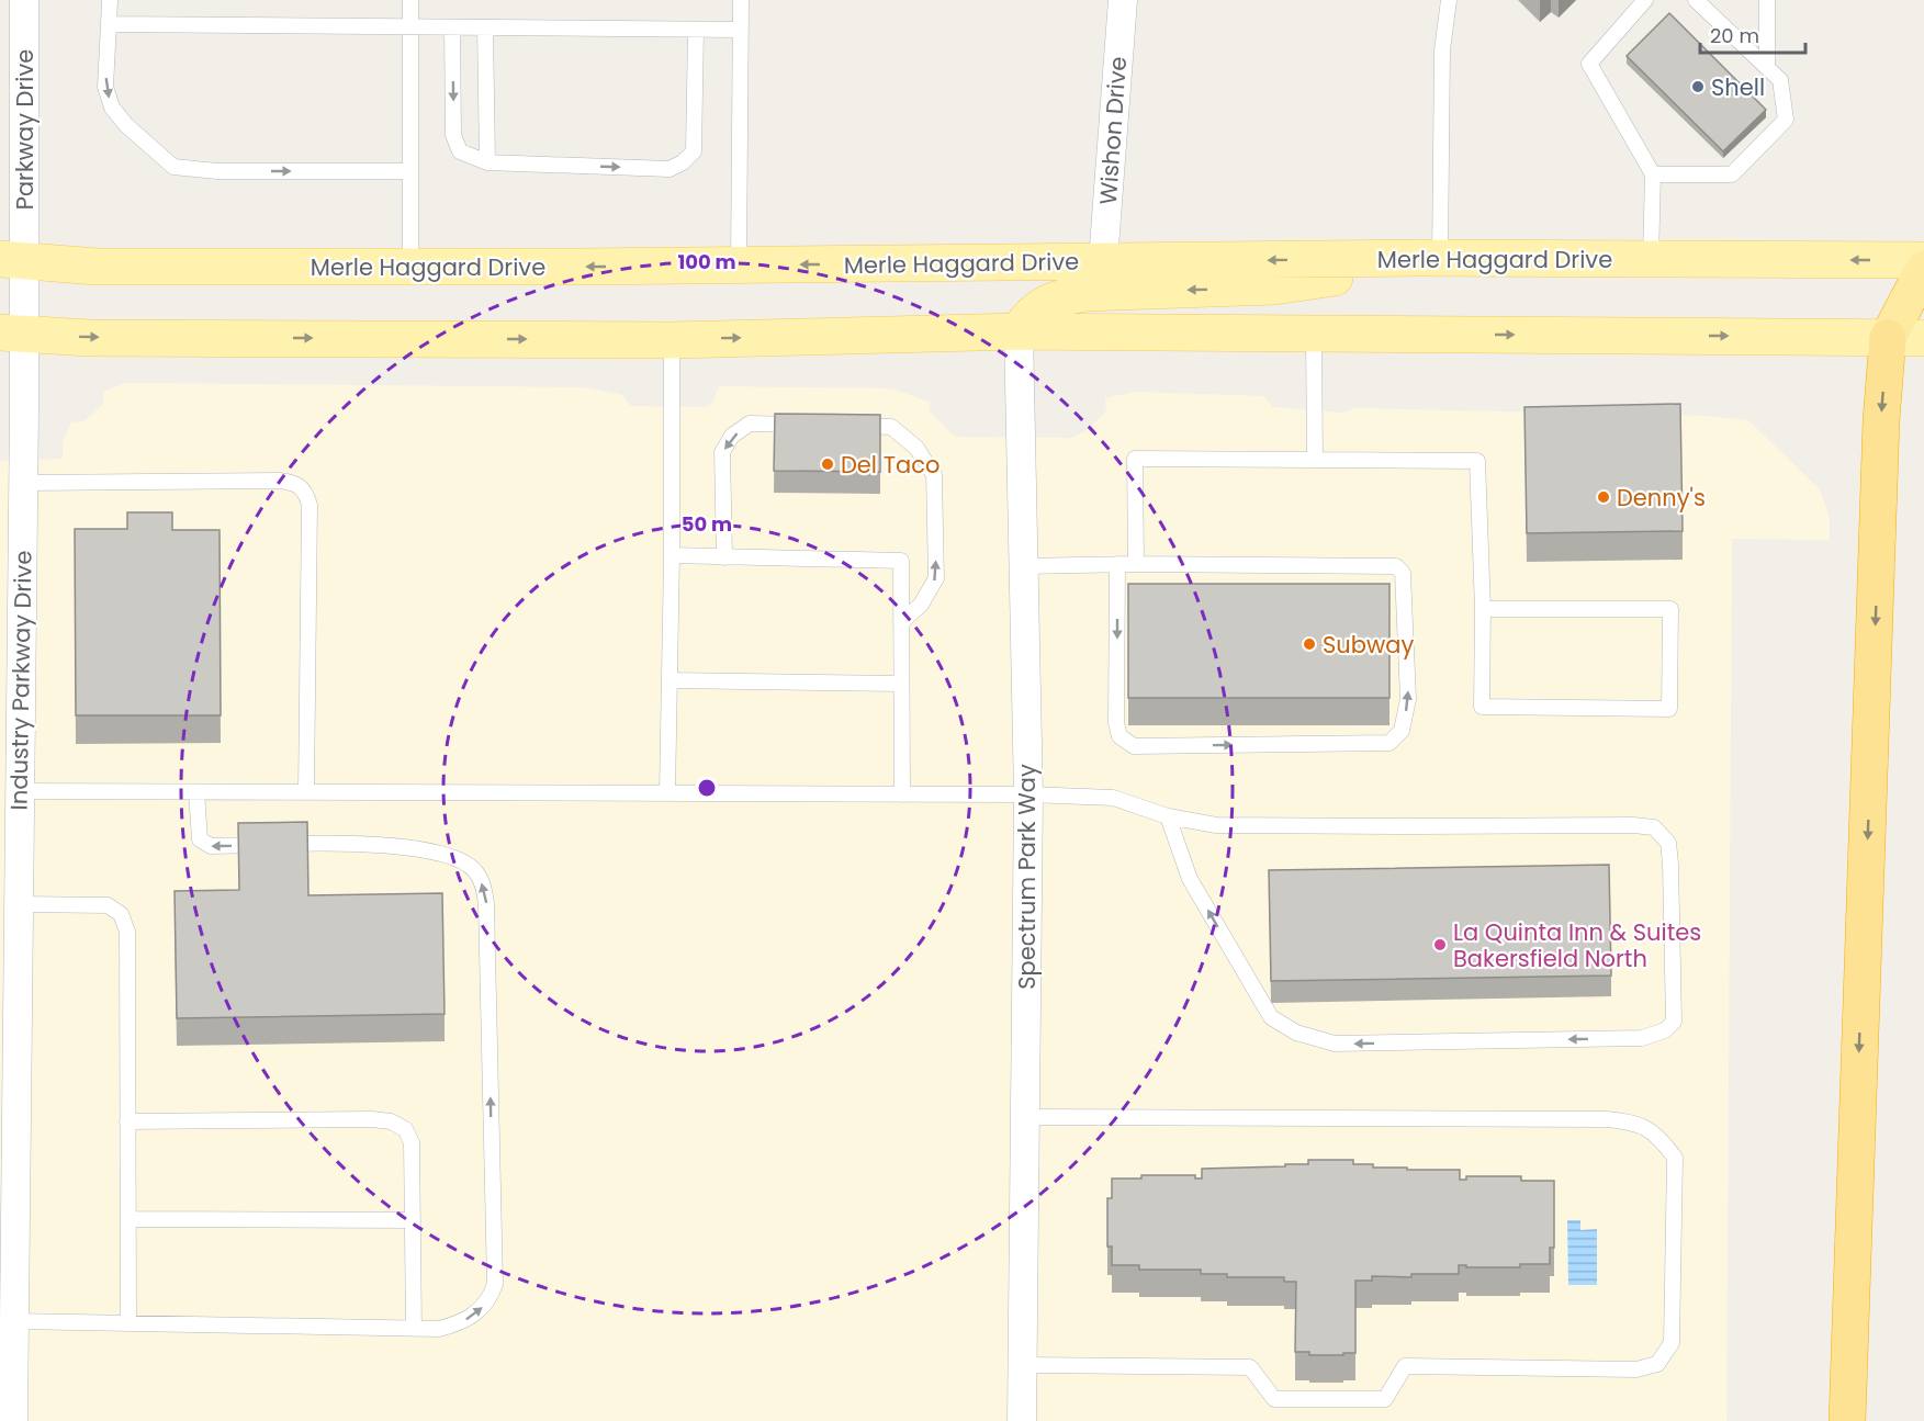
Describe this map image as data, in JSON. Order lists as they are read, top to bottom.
{
  "streets": {
    "main road": ["Merle Haggard Drive"],
    "street": [
      "Parkway Drive",
      "Wishon Drive",
      "Industry Parkway Drive",
      "Spectrum Park Way"
    ]
  },
  "crossings": [
    ["Parkway Drive", "Merle Haggard Drive"],
    ["Parkway Drive", "Industry Parkway Drive"],
    ["Wishon Drive", "Merle Haggard Drive"]
  ],
  "places": [
    "Shell",
    "Del Taco",
    "Denny's",
    "Subway",
    "La Quinta Inn & Suites Bakersfield North"
  ],
  "scale_bar": "20 m",
  "rings": ["100 m", "50 m"]
}
